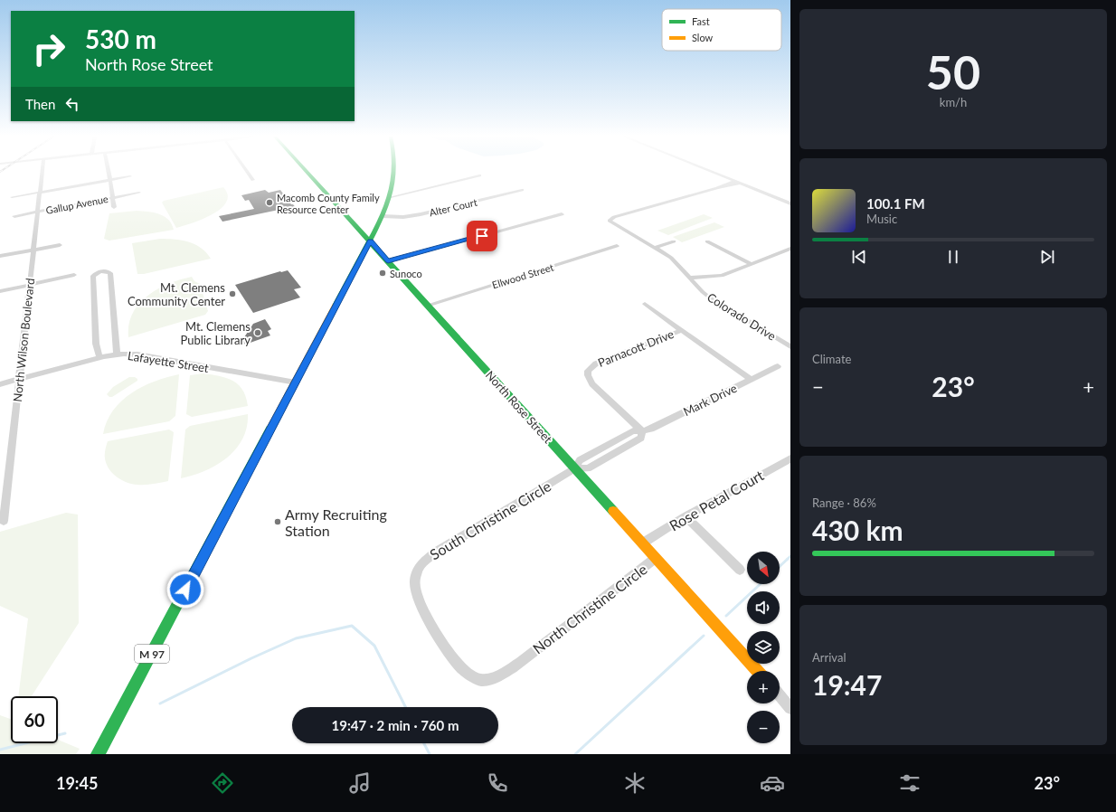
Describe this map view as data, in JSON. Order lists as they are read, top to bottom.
{
  "streets": {
    "street": [
      "Gallup Avenue",
      "Alter Court",
      "Ellwood Street",
      "Colorado Drive",
      "North Wilson Boulevard",
      "Parnacott Drive",
      "Lafayette Street",
      "Mark Drive",
      "North Rose Street",
      "Rose Petal Court",
      "South Christine Circle",
      "North Christine Circle",
      "M 97"
    ]
  },
  "crossings": [
    ["Gallup Avenue", "North Wilson Boulevard"],
    ["Alter Court", "M 97"],
    ["Ellwood Street", "North Rose Street"],
    ["North Wilson Boulevard", "Lafayette Street"],
    ["Parnacott Drive", "Mark Drive"],
    ["Lafayette Street", "M 97"],
    ["Mark Drive", "North Rose Street"],
    ["Mark Drive", "South Christine Circle"],
    ["North Rose Street", "Rose Petal Court"],
    ["North Rose Street", "South Christine Circle"],
    ["North Rose Street", "North Christine Circle"],
    ["North Rose Street", "M 97"],
    ["South Christine Circle", "North Christine Circle"]
  ],
  "places": [
    "Macomb County Family Resource Center",
    "Sunoco",
    "Mt. Clemens Community Center",
    "Mt. Clemens Public Library",
    "Army Recruiting Station"
  ],
  "legend": ["Fast", "Slow"],
  "north": "bottom right",
  "page": {
    "tile": [
      ["50", "km/h"],
      "Climate",
      ["Range · 86%", "430 km"],
      ["Arrival", "19:47"]
    ],
    "turn": ["530 m", "North Rose Street"],
    "then": "Then",
    "song": ["100.1 FM", "Music"],
    "heat": ["−", "23°", "+"],
    "map_buttons": ["+", "−"],
    "limit": "60",
    "trip": "19:47 · 2 min · 760 m",
    "tabs": ["19:45", "23°"]
  }
}
